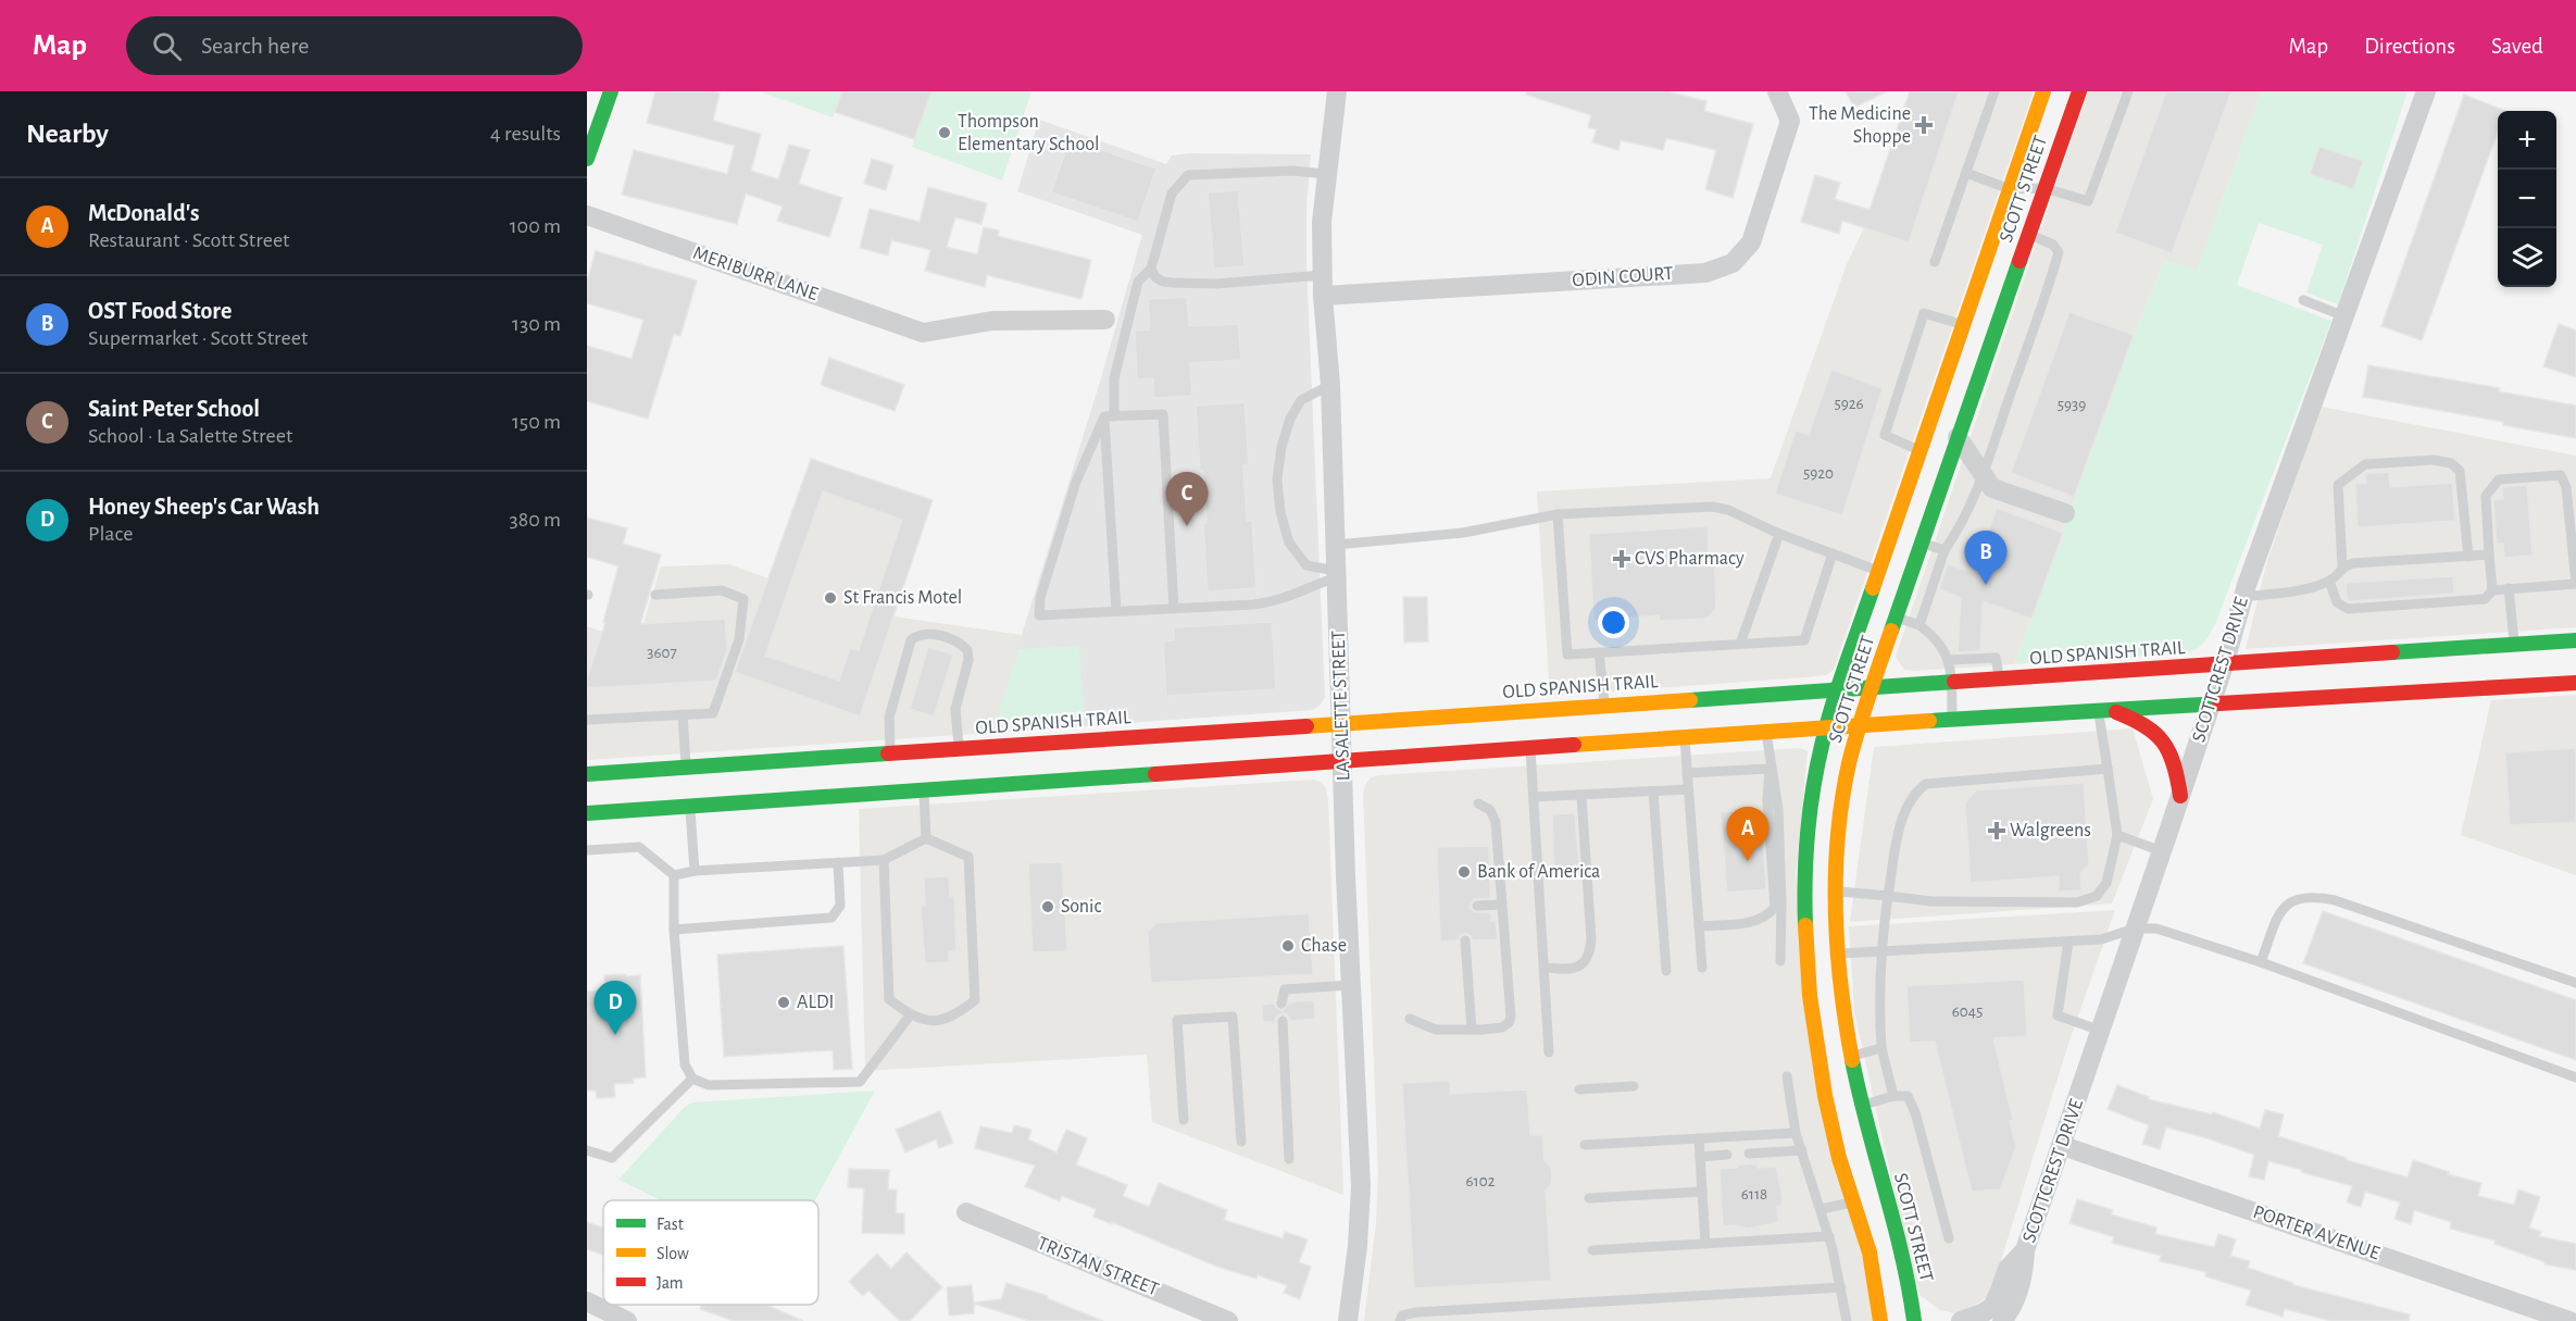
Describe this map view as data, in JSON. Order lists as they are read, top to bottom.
{
  "streets": {
    "main road": ["SCOTT STREET", "OLD SPANISH TRAIL"],
    "street": [
      "MERIBURR LANE",
      "ODIN COURT",
      "SCOTTCREST DRIVE",
      "LA SALETTE STREET",
      "PORTER AVENUE",
      "TRISTAN STREET"
    ]
  },
  "crossings": [
    ["SCOTT STREET", "OLD SPANISH TRAIL"],
    ["ODIN COURT", "LA SALETTE STREET"],
    ["OLD SPANISH TRAIL", "SCOTTCREST DRIVE"],
    ["OLD SPANISH TRAIL", "LA SALETTE STREET"],
    ["SCOTTCREST DRIVE", "PORTER AVENUE"]
  ],
  "places": {
    "health": ["The Medicine Shoppe", "CVS Pharmacy", "Walgreens"],
    "other": [
      "Thompson Elementary School",
      "St Francis Motel",
      "Bank of America",
      "Sonic",
      "Chase",
      "ALDI"
    ]
  },
  "house_numbers": [
    "5926",
    "5939",
    "5920",
    "3607",
    "6045",
    "6102",
    "6118"
  ],
  "legend": ["Fast", "Slow", "Jam"],
  "page": {
    "header": "Map",
    "search": "Search here",
    "nav": ["Map", "Directions", "Saved"],
    "heading": ["Nearby", "4 results"],
    "map_buttons": ["+", "−"],
    "list": [
      {
        "mark": "A",
        "name": "McDonald's",
        "note": "Restaurant · Scott Street",
        "value": "100 m"
      },
      {
        "mark": "B",
        "name": "OST Food Store",
        "note": "Supermarket · Scott Street",
        "value": "130 m"
      },
      {
        "mark": "C",
        "name": "Saint Peter School",
        "note": "School · La Salette Street",
        "value": "150 m"
      },
      {
        "mark": "D",
        "name": "Honey Sheep's Car Wash",
        "note": "Place",
        "value": "380 m"
      }
    ],
    "pins": [
      "C",
      "B",
      "A",
      "D"
    ]
  }
}
